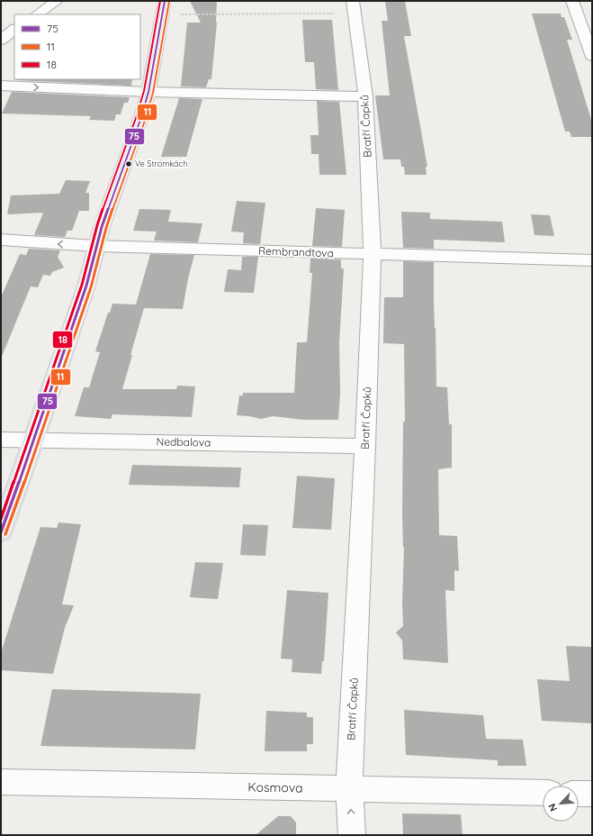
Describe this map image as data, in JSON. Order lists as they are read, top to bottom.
{
  "streets": {
    "street": [
      "Bratří Čapků",
      "Rembrandtova",
      "Nedbalova",
      "Kosmova"
    ]
  },
  "crossings": [
    ["Bratří Čapků", "Rembrandtova"],
    ["Bratří Čapků", "Nedbalova"],
    ["Bratří Čapků", "Kosmova"]
  ],
  "places": ["Ve Stromkách"],
  "lines": ["transit line 75", "transit line 18", "transit line 11"],
  "legend": ["75", "11", "18"],
  "north": "bottom left"
}
